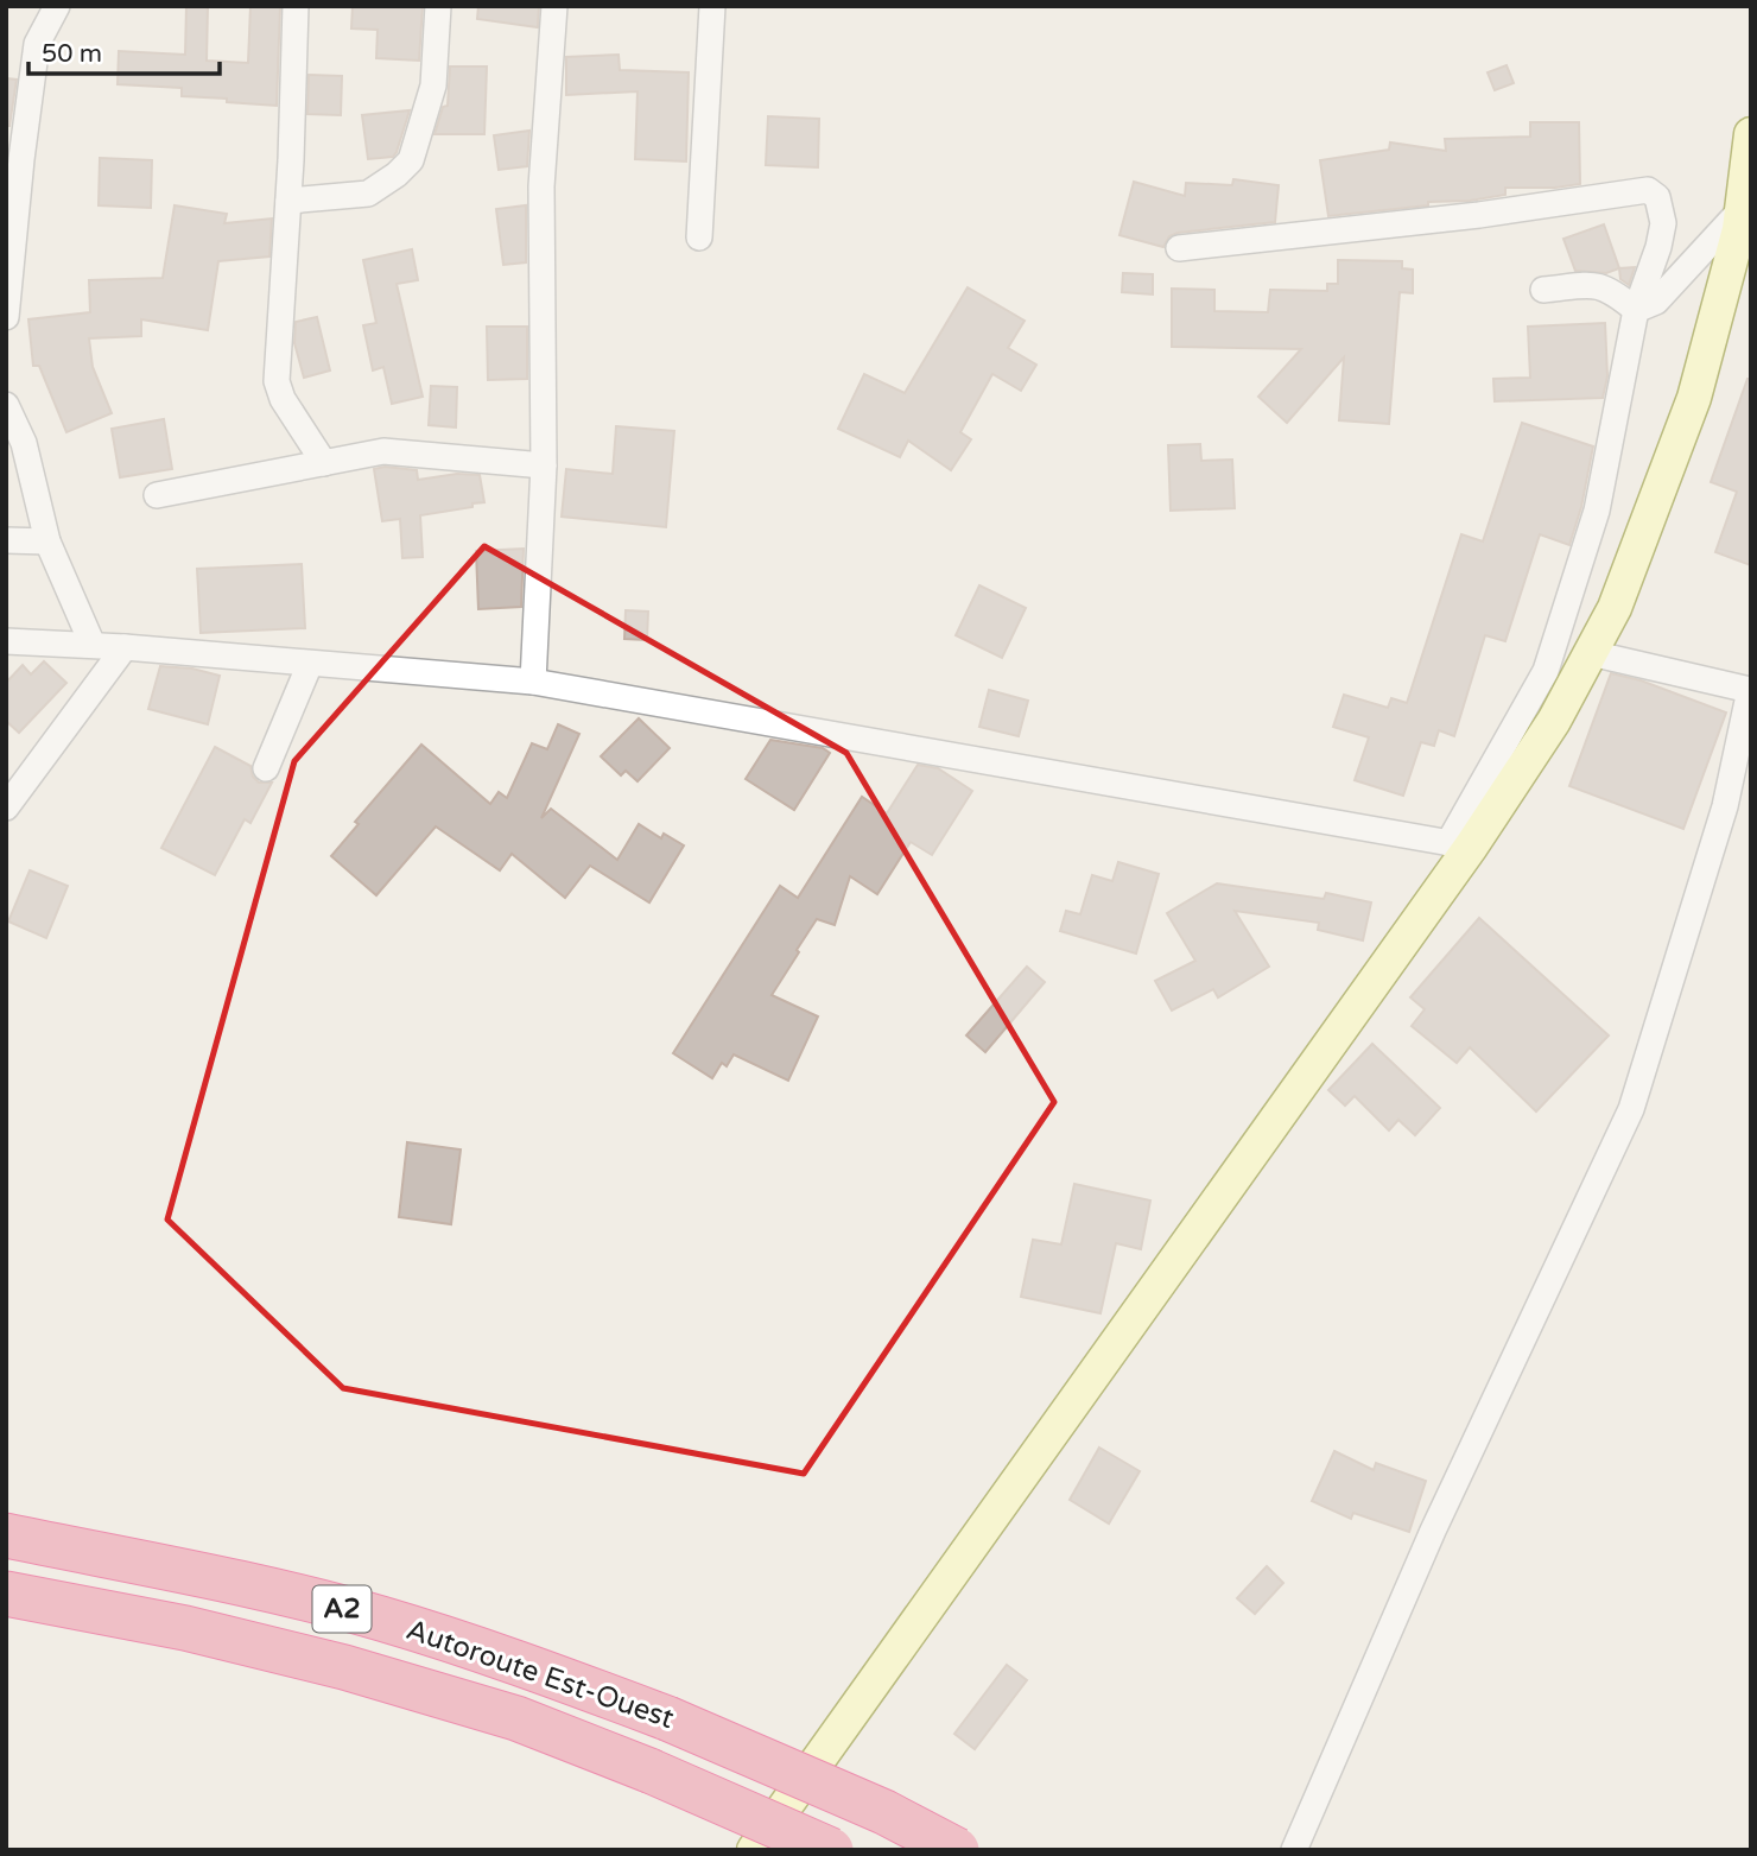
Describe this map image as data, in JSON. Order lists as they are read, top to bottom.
{
  "streets": {
    "highway": ["A2", "Autoroute Est-Ouest"]
  },
  "scale_bar": "50 m"
}
